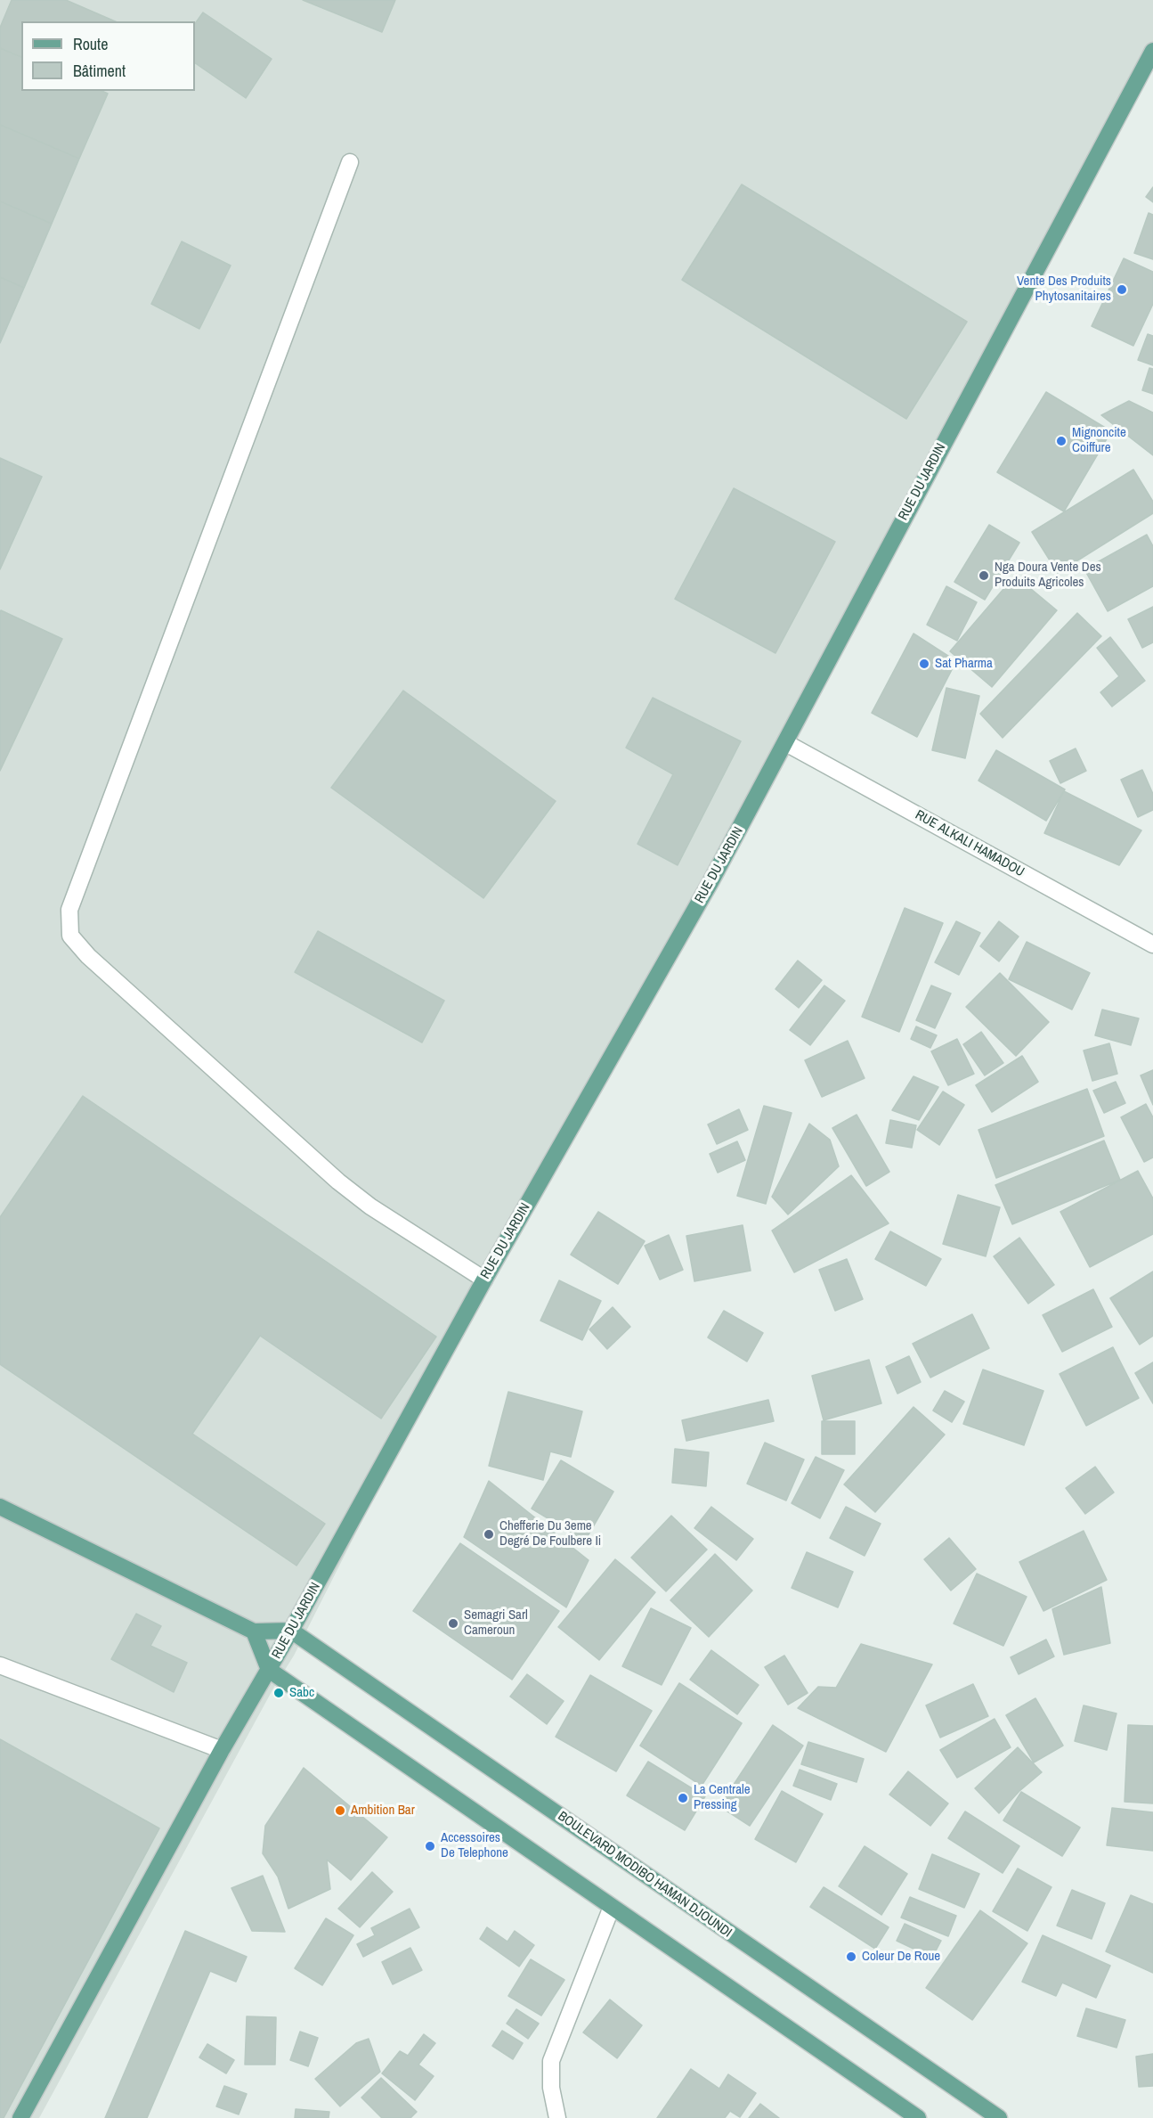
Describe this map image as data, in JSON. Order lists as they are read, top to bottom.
{
  "streets": {
    "main road": ["RUE DU JARDIN", "BOULEVARD MODIBO HAMAN DJOUNDI"],
    "street": ["RUE ALKALI HAMADOU"]
  },
  "crossings": [
    ["RUE DU JARDIN", "RUE ALKALI HAMADOU"],
    ["RUE DU JARDIN", "BOULEVARD MODIBO HAMAN DJOUNDI"]
  ],
  "places": [
    "Vente Des Produits Phytosanitaires",
    "Mignoncite Coiffure",
    "Nga Doura Vente Des Produits Agricoles",
    "Sat Pharma",
    "Chefferie Du 3eme Degré De Foulbere Ii",
    "Semagri Sarl Cameroun",
    "Sabc",
    "La Centrale Pressing",
    "Ambition Bar",
    "Accessoires De Telephone",
    "Coleur De Roue"
  ],
  "legend": ["Route", "Bâtiment"]
}
